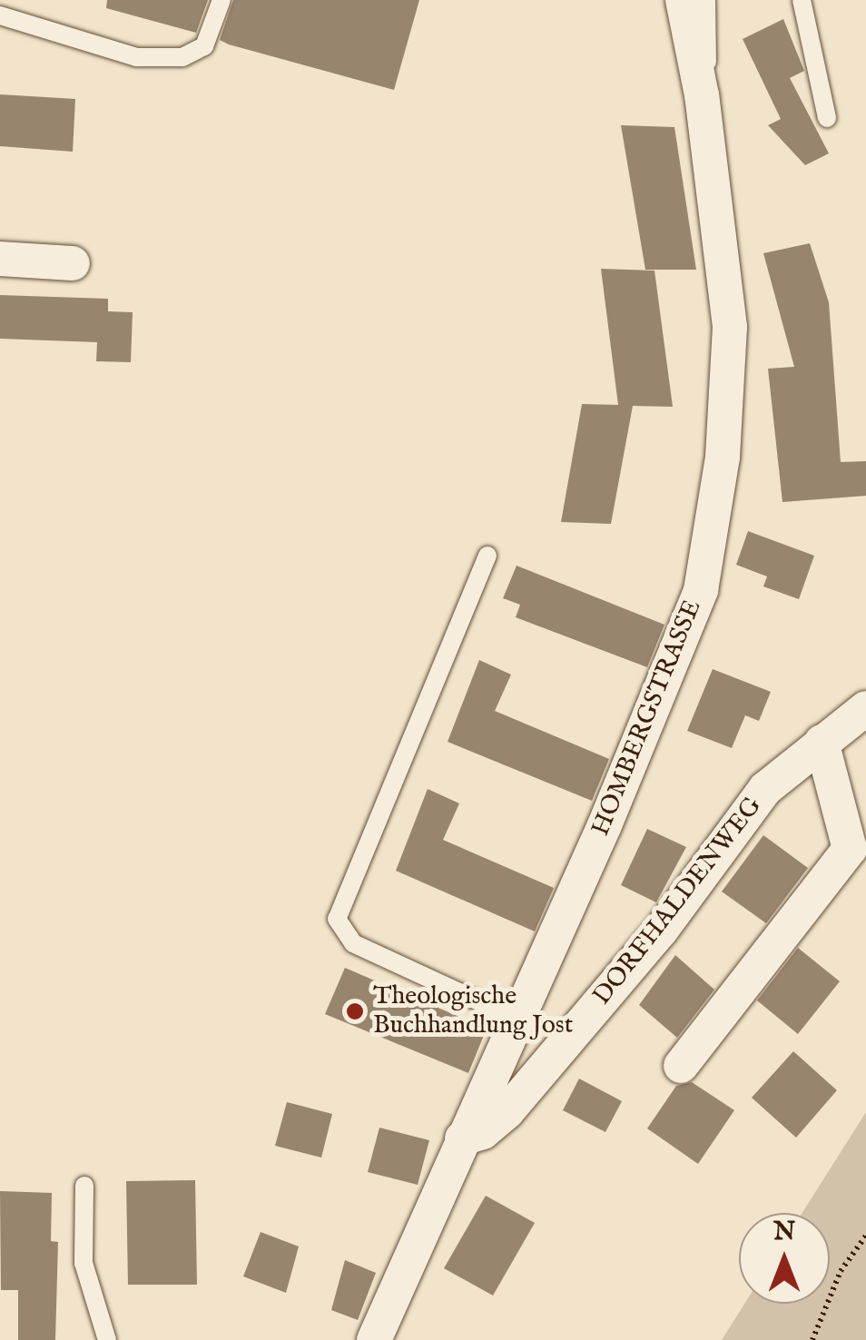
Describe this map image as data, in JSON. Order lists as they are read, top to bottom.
{
  "streets": {
    "street": ["HOMBERGSTRASSE", "DORFHALDENWEG"]
  },
  "crossings": [
    ["HOMBERGSTRASSE", "DORFHALDENWEG"]
  ],
  "places": ["Theologische Buchhandlung Jost"],
  "north": "top"
}
